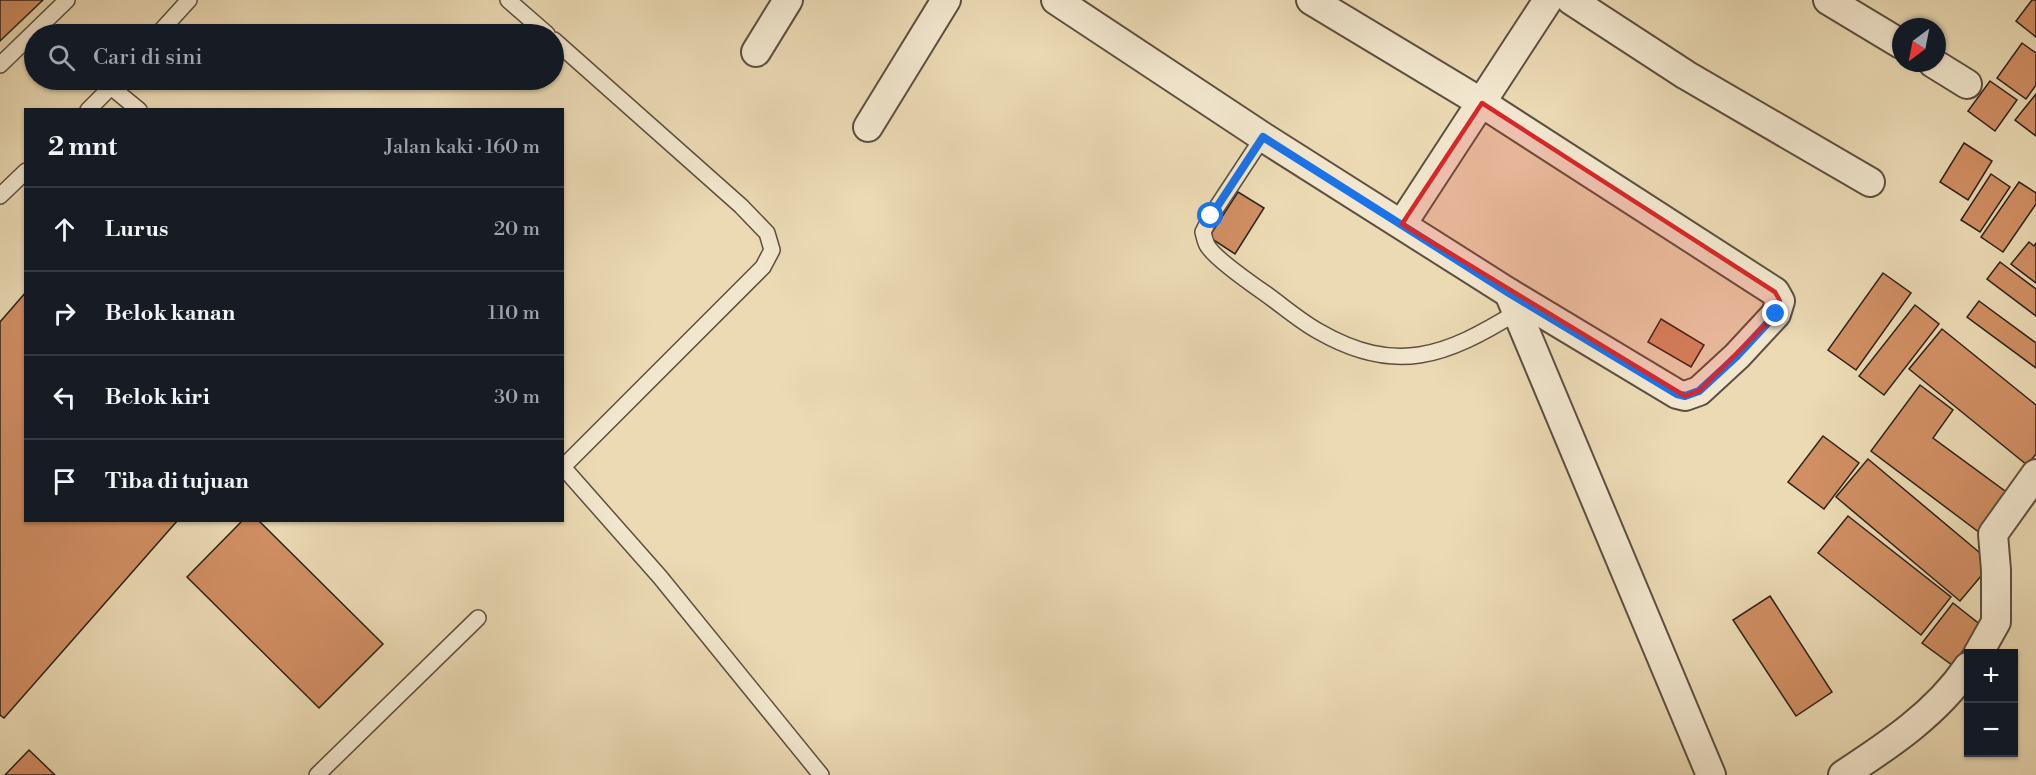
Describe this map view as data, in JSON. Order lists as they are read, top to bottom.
{
  "north": "bottom left",
  "page": {
    "search": "Cari di sini",
    "heading": ["2 mnt", "Jalan kaki · 160 m"],
    "list": [
      ["Lurus", "20 m"],
      ["Belok kanan", "110 m"],
      ["Belok kiri", "30 m"],
      "Tiba di tujuan"
    ],
    "map_buttons": ["+", "−"]
  }
}
